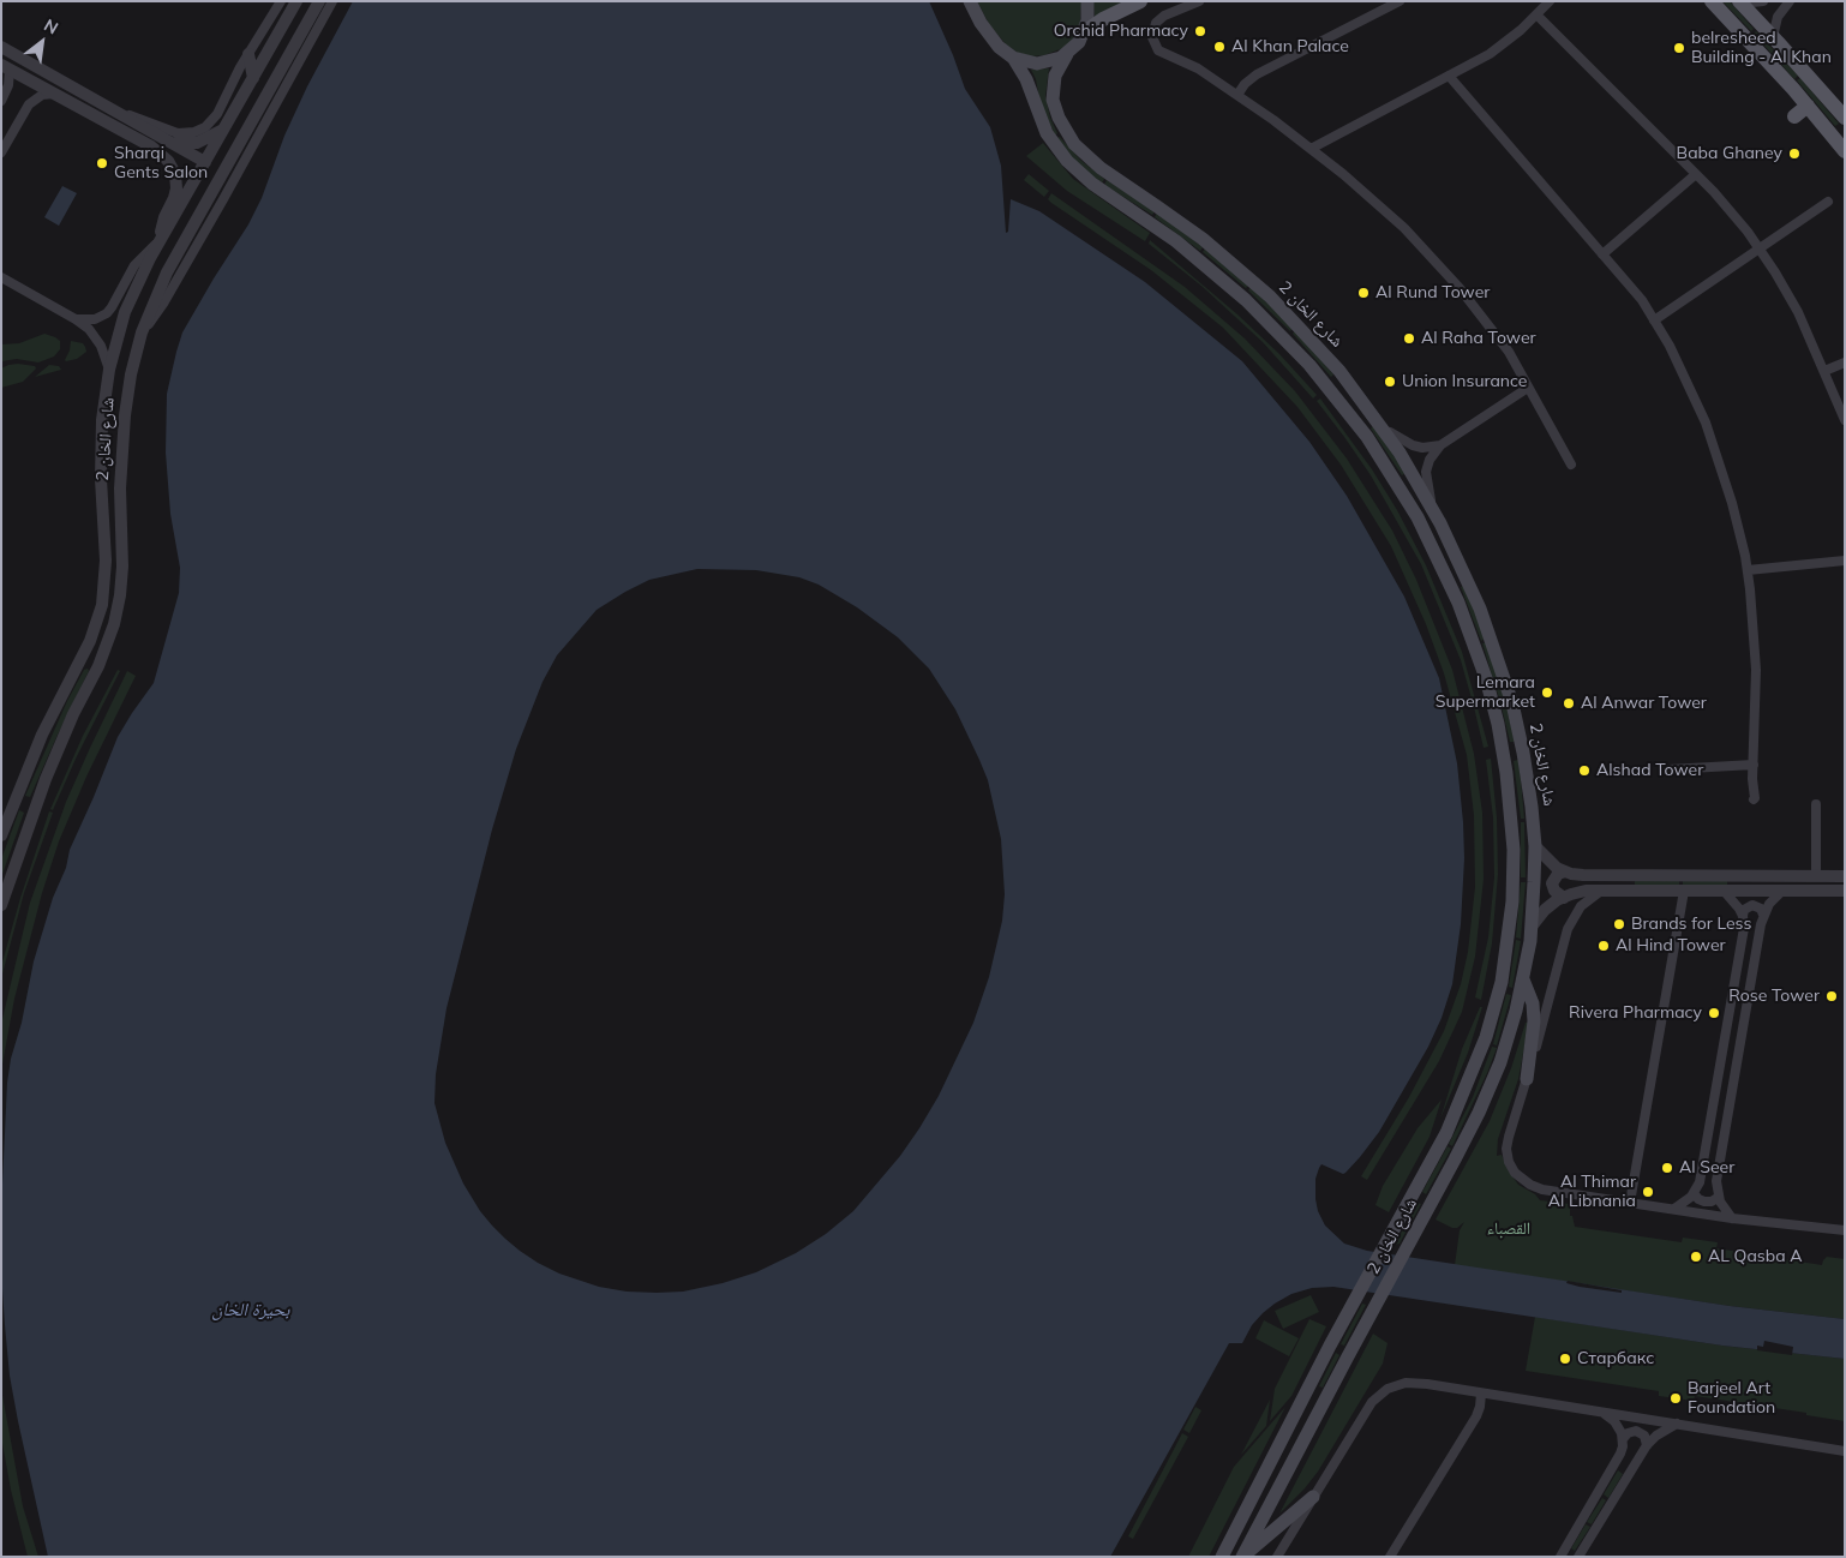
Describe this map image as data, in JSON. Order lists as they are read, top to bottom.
{
  "streets": {
    "main road": ["شارع الخان 2"]
  },
  "water": ["بحيرة الخان"],
  "parks": ["القصباء"],
  "places": [
    "Orchid Pharmacy",
    "Al Khan Palace",
    "belresheed Building - Al Khan",
    "Baba Ghaney",
    "Sharqi Gents Salon",
    "Al Rund Tower",
    "Al Raha Tower",
    "Union Insurance",
    "Lemara Supermarket",
    "Al Anwar Tower",
    "Alshad Tower",
    "Brands for Less",
    "Al Hind Tower",
    "Rose Tower",
    "Rivera Pharmacy",
    "Al Seer",
    "Al Thimar Al Libnania",
    "AL Qasba A",
    "Старбакс",
    "Barjeel Art Foundation"
  ],
  "north": "top right"
}
